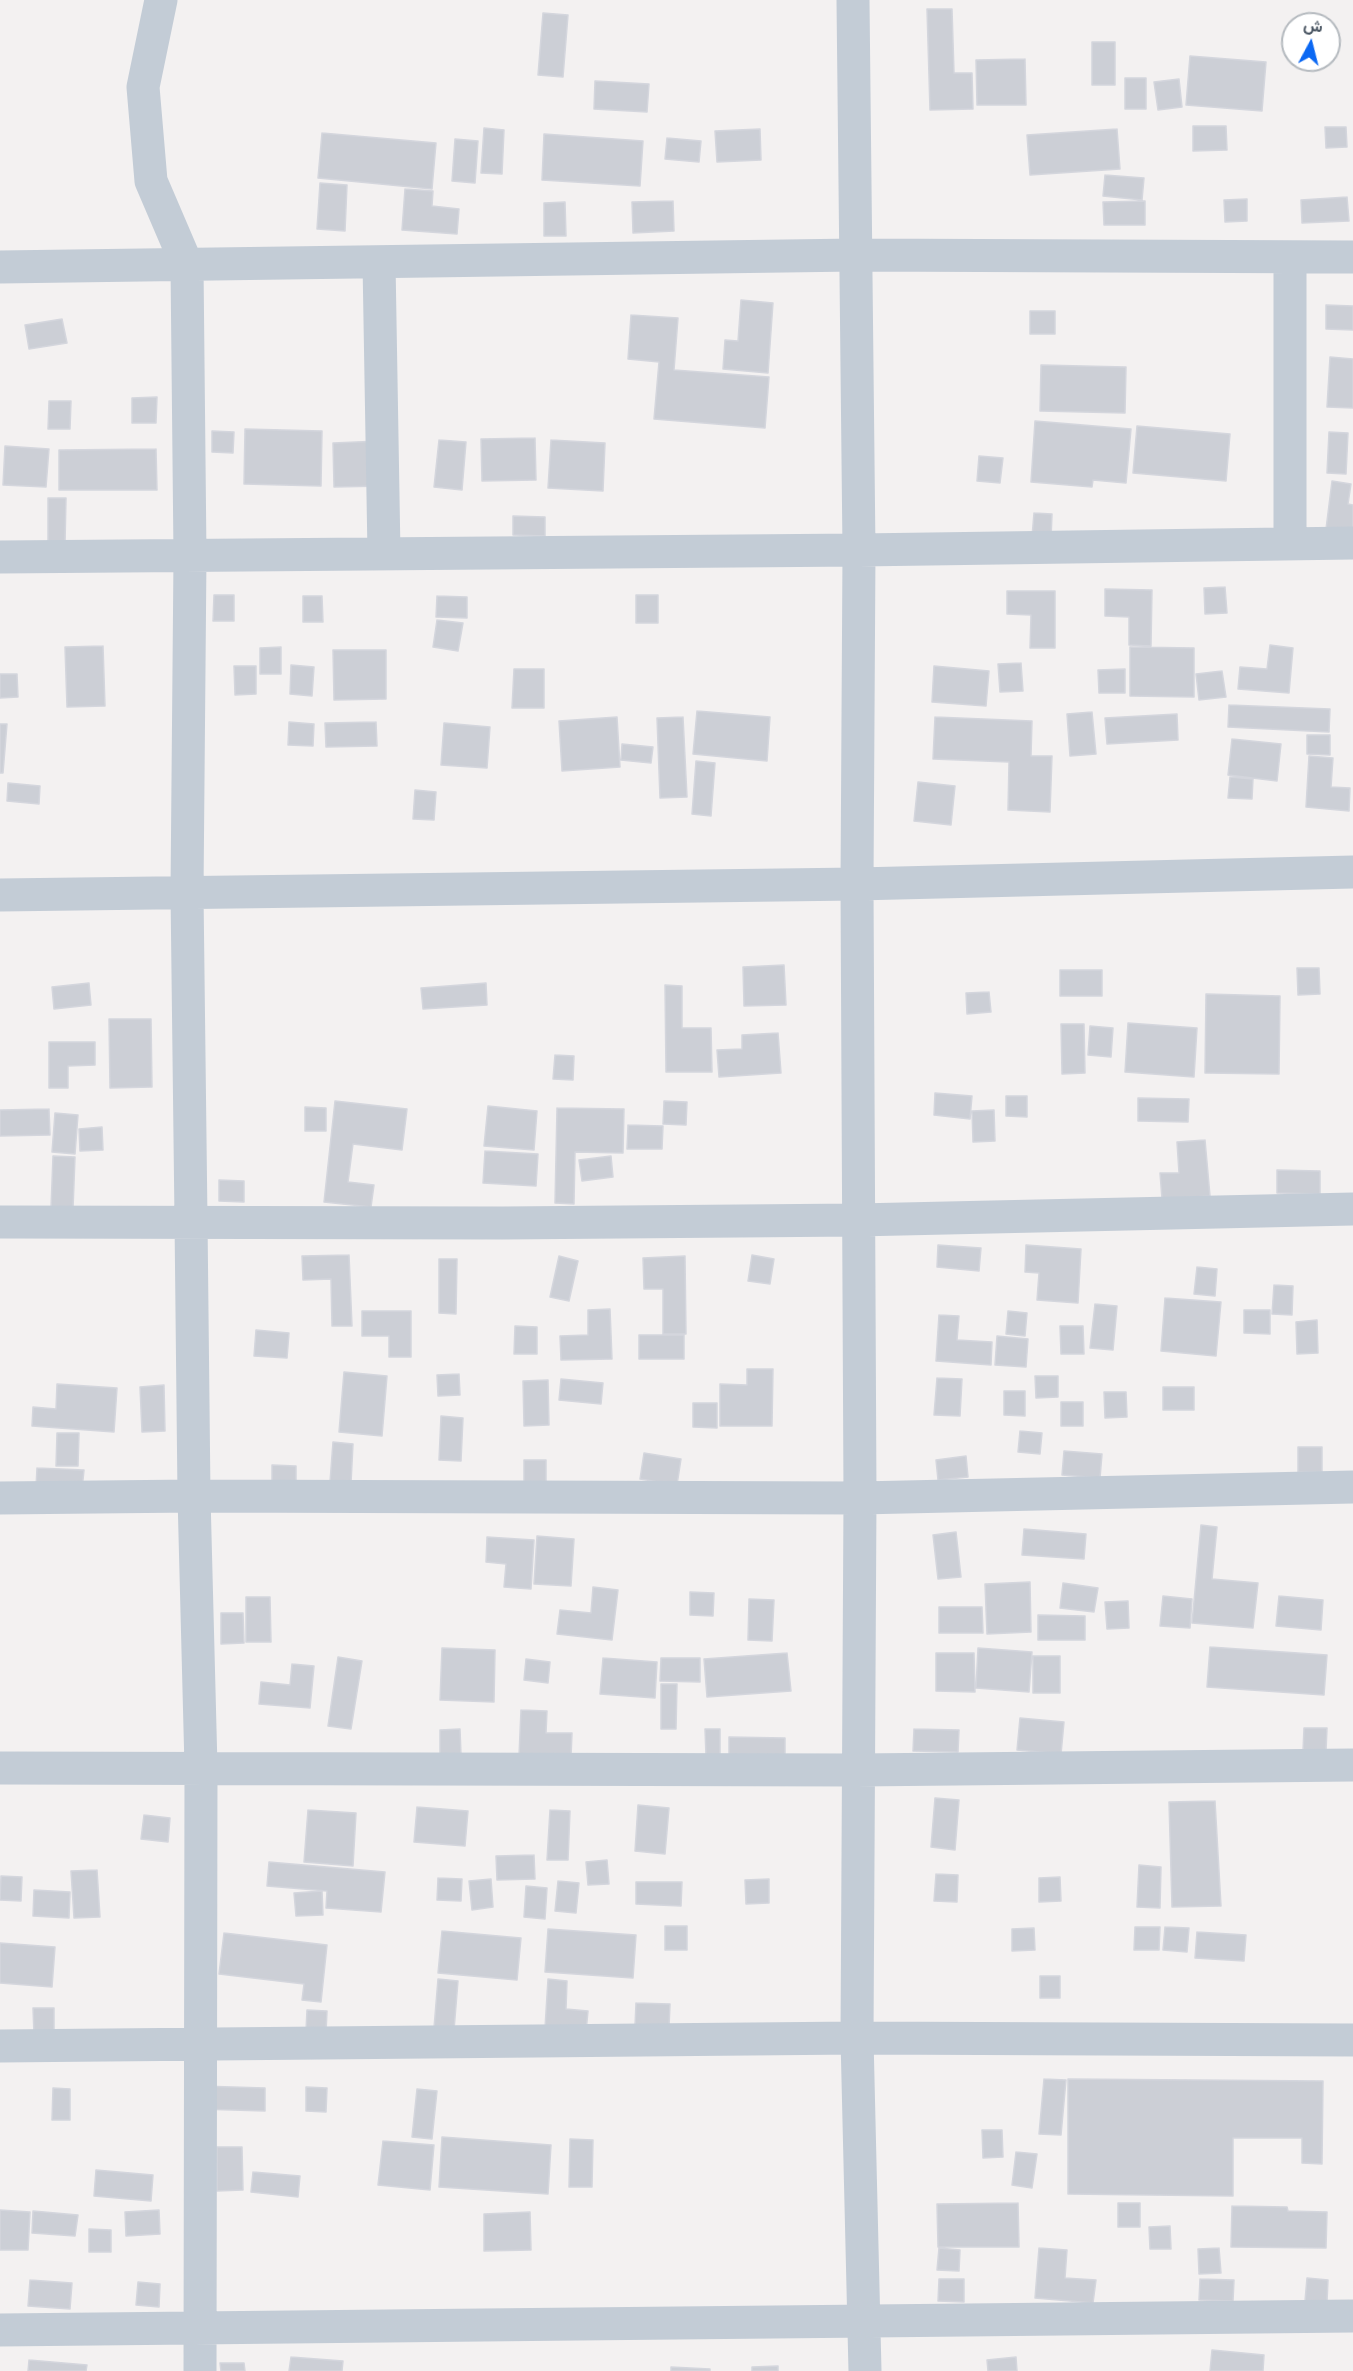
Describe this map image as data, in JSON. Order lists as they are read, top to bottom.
{
  "north": "top"
}
